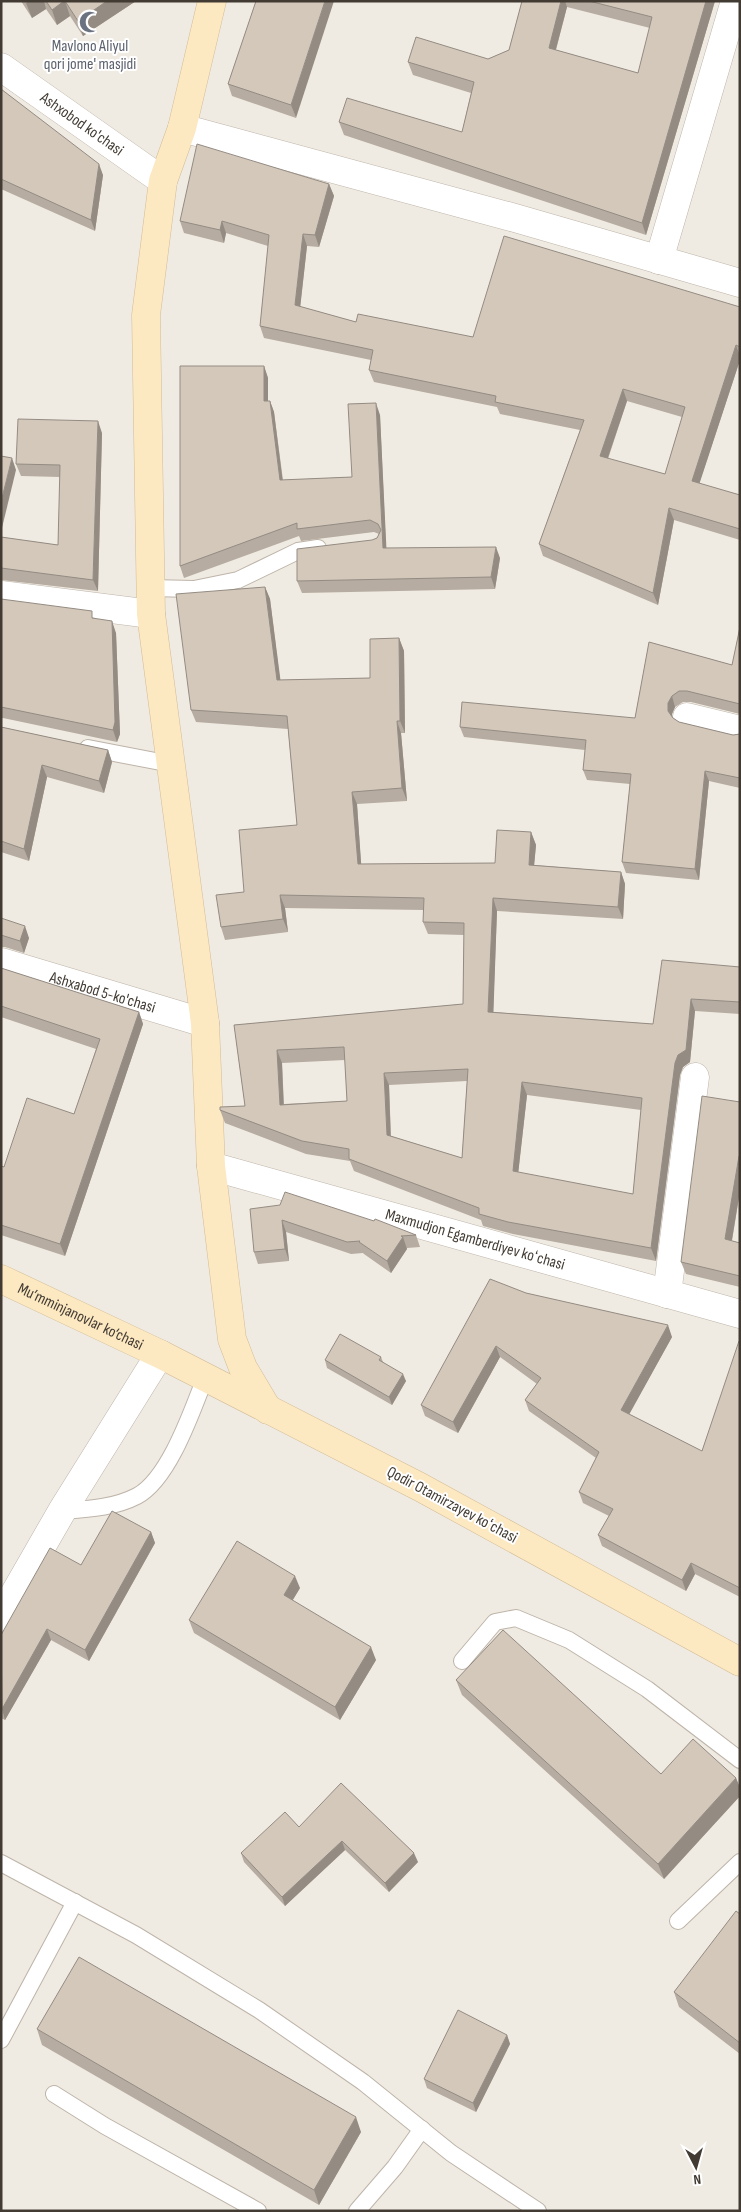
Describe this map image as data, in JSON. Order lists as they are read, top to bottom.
{
  "streets": {
    "main road": ["Mu’mminjanovlar ko‘chasi", "Qodir Otamirzayev koʻchasi"],
    "street": ["Ashxobod ko'chasi", "Ashxabod 5-ko'chasi", "Maxmudjon Egamberdiyev koʻchasi"]
  },
  "crossings": [
    ["Mu’mminjanovlar ko‘chasi", "Qodir Otamirzayev koʻchasi"]
  ],
  "places": {
    "mosque": ["Mavlono Aliyul qori jome' masjidi"]
  },
  "north": "bottom"
}
